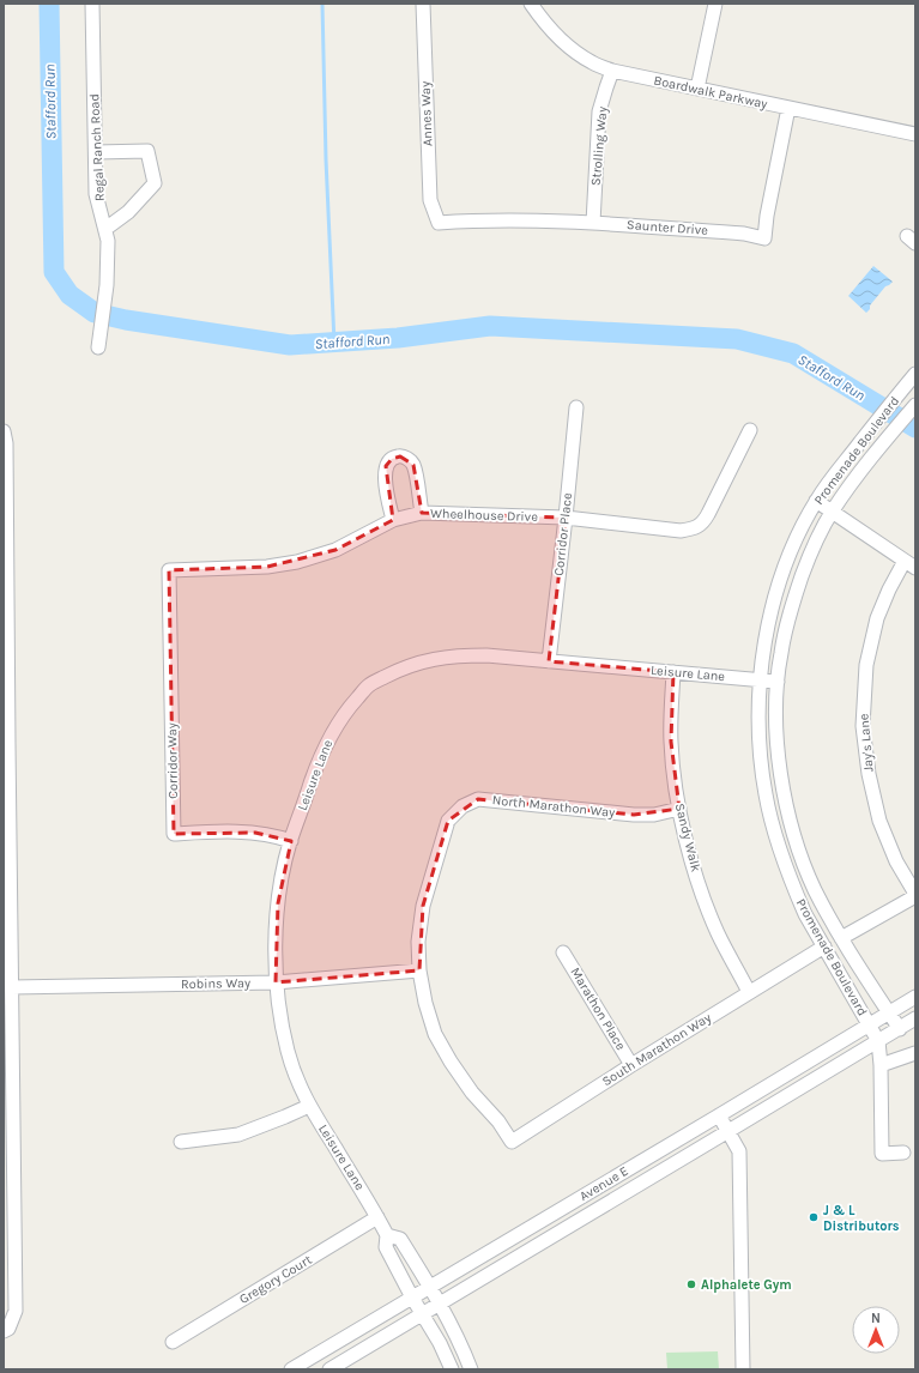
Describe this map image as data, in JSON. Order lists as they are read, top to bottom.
{
  "streets": {
    "street": [
      "Boardwalk Parkway",
      "Annes Way",
      "Strolling Way",
      "Regal Ranch Road",
      "Saunter Drive",
      "Promenade Boulevard",
      "Wheelhouse Drive",
      "Corridor Place",
      "Leisure Lane",
      "Jay's Lane",
      "Corridor Way",
      "North Marathon Way",
      "Sandy Walk",
      "Robins Way",
      "Marathon Place",
      "South Marathon Way",
      "Avenue E",
      "Gregory Court"
    ]
  },
  "crossings": [
    ["Boardwalk Parkway", "Strolling Way"],
    ["Boardwalk Parkway", "Saunter Drive"],
    ["Annes Way", "Saunter Drive"],
    ["Strolling Way", "Saunter Drive"],
    ["Promenade Boulevard", "Leisure Lane"],
    ["Promenade Boulevard", "South Marathon Way"],
    ["Promenade Boulevard", "Avenue E"],
    ["Wheelhouse Drive", "Corridor Place"],
    ["Wheelhouse Drive", "Corridor Way"],
    ["Corridor Place", "Leisure Lane"],
    ["Leisure Lane", "Corridor Way"],
    ["Leisure Lane", "Sandy Walk"],
    ["Leisure Lane", "Robins Way"],
    ["Leisure Lane", "Avenue E"],
    ["Leisure Lane", "Gregory Court"],
    ["North Marathon Way", "Sandy Walk"],
    ["North Marathon Way", "Robins Way"],
    ["North Marathon Way", "South Marathon Way"],
    ["Sandy Walk", "South Marathon Way"],
    ["Marathon Place", "South Marathon Way"]
  ],
  "water": ["Stafford Run"],
  "places": ["J & L Distributors", "Alphalete Gym"],
  "north": "top"
}
